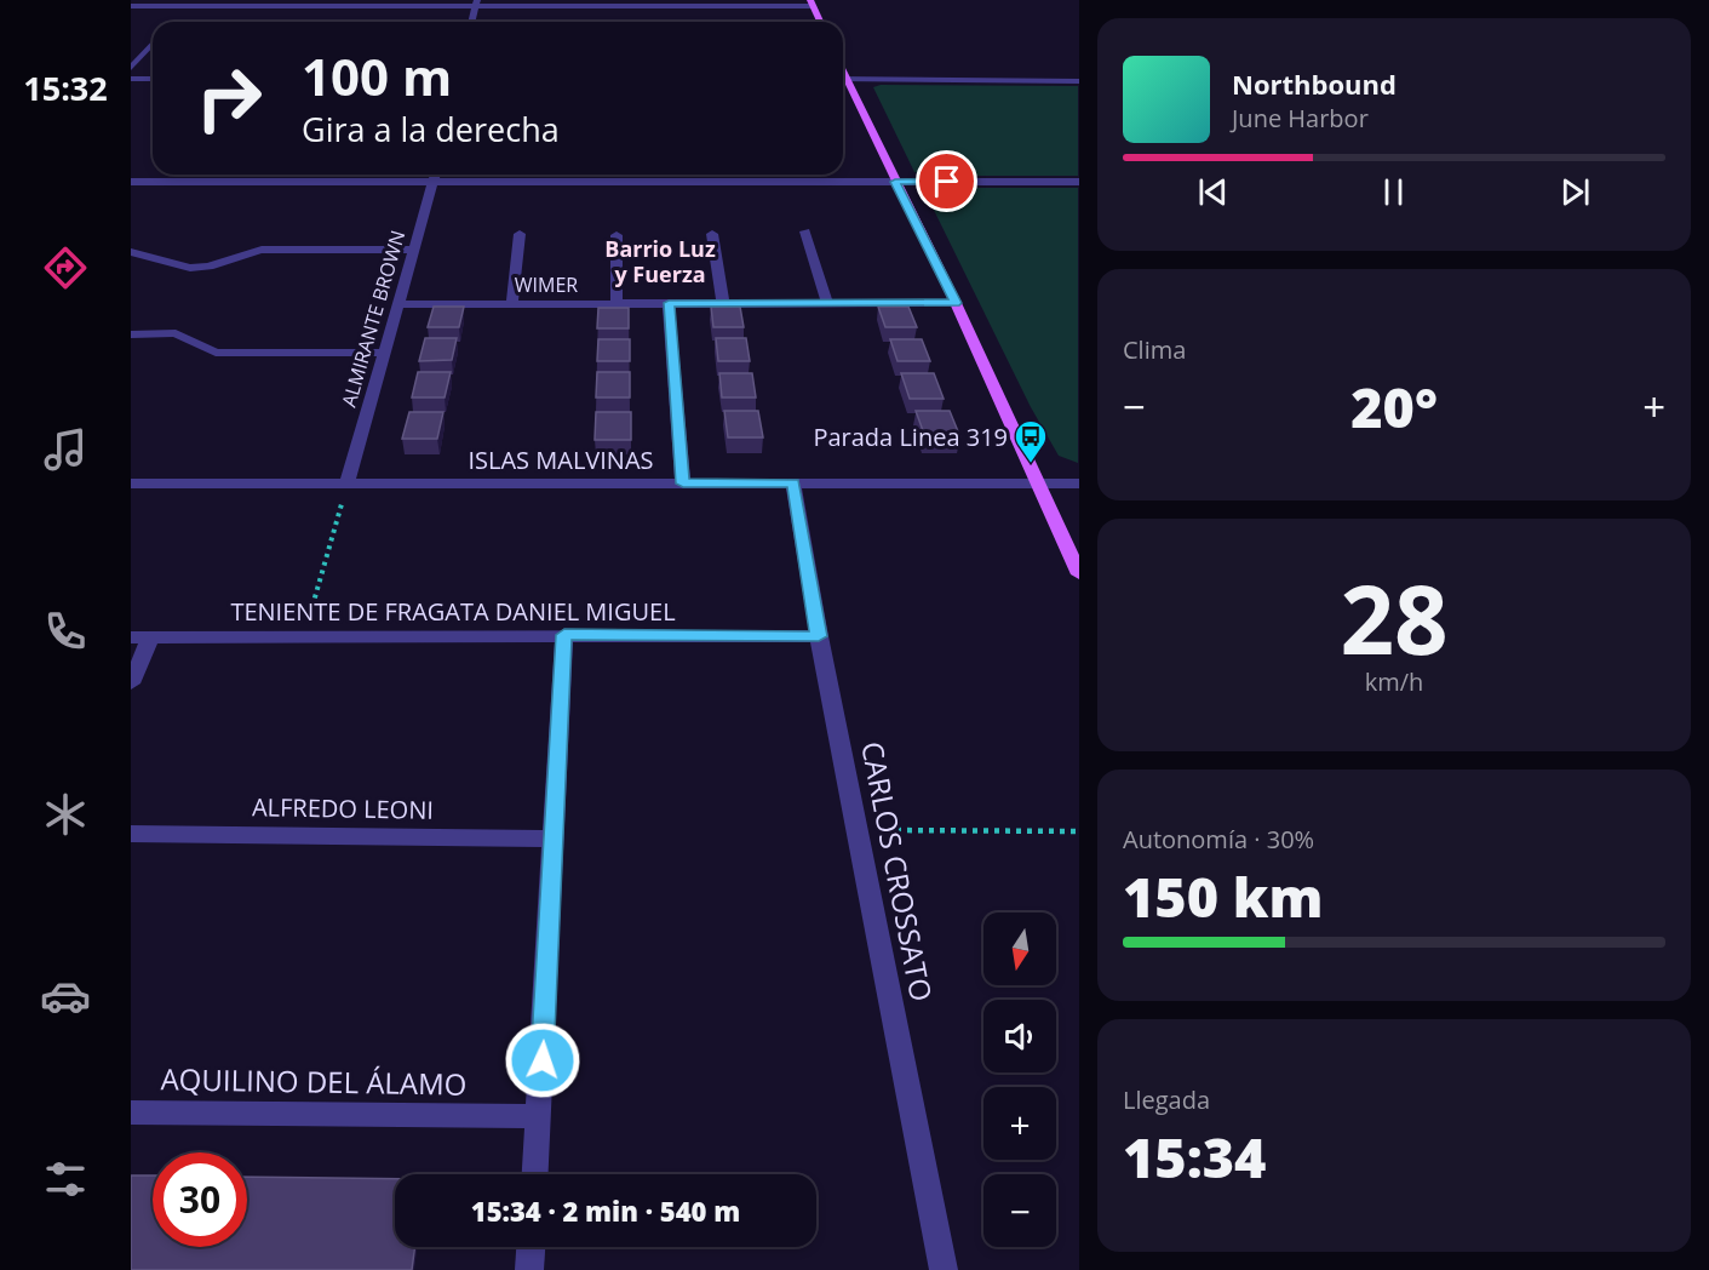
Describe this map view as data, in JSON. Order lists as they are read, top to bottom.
{
  "streets": {
    "street": [
      "WIMER",
      "ALMIRANTE BROWN",
      "ISLAS MALVINAS",
      "TENIENTE DE FRAGATA DANIEL MIGUEL",
      "ALFREDO LEONI",
      "CARLOS CROSSATO",
      "AQUILINO DEL ÁLAMO"
    ]
  },
  "crossings": [
    ["WIMER", "ALMIRANTE BROWN"],
    ["ALMIRANTE BROWN", "ISLAS MALVINAS"],
    ["ISLAS MALVINAS", "CARLOS CROSSATO"],
    ["TENIENTE DE FRAGATA DANIEL MIGUEL", "CARLOS CROSSATO"]
  ],
  "districts": ["Barrio Luz y Fuerza"],
  "places": {
    "bus stop": ["Parada Linea 319"]
  },
  "north": "bottom",
  "page": {
    "tabs": "15:32",
    "turn": ["100 m", "Gira a la derecha"],
    "song": ["Northbound", "June Harbor"],
    "tile": [
      "Clima",
      ["28", "km/h"],
      ["Autonomía · 30%", "150 km"],
      ["Llegada", "15:34"]
    ],
    "heat": ["−", "20°", "+"],
    "map_buttons": ["+", "−"],
    "limit": "30",
    "trip": "15:34 · 2 min · 540 m"
  }
}
